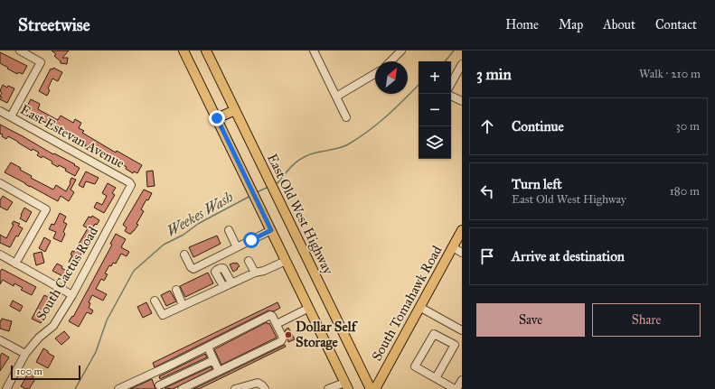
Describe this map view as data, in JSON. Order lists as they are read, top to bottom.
{
  "streets": {
    "main road": ["East Old West Highway", "South Tomahawk Road"],
    "street": ["East Estevan Avenue", "South Cactus Road"]
  },
  "crossings": [
    ["East Estevan Avenue", "South Cactus Road"]
  ],
  "water": ["Weekes Wash"],
  "places": ["Dollar Self Storage"],
  "scale_bar": "100 m",
  "north": "top right",
  "page": {
    "header": "Streetwise",
    "nav": [
      "Home",
      "Map",
      "About",
      "Contact"
    ],
    "heading": ["3 min", "Walk · 210 m"],
    "map_buttons": ["+", "−"],
    "list": [
      ["Continue", "30 m"],
      ["Turn left", "East Old West Highway", "180 m"],
      "Arrive at destination"
    ],
    "buttons": ["Save", "Share"],
    "scale": "100 m"
  }
}
